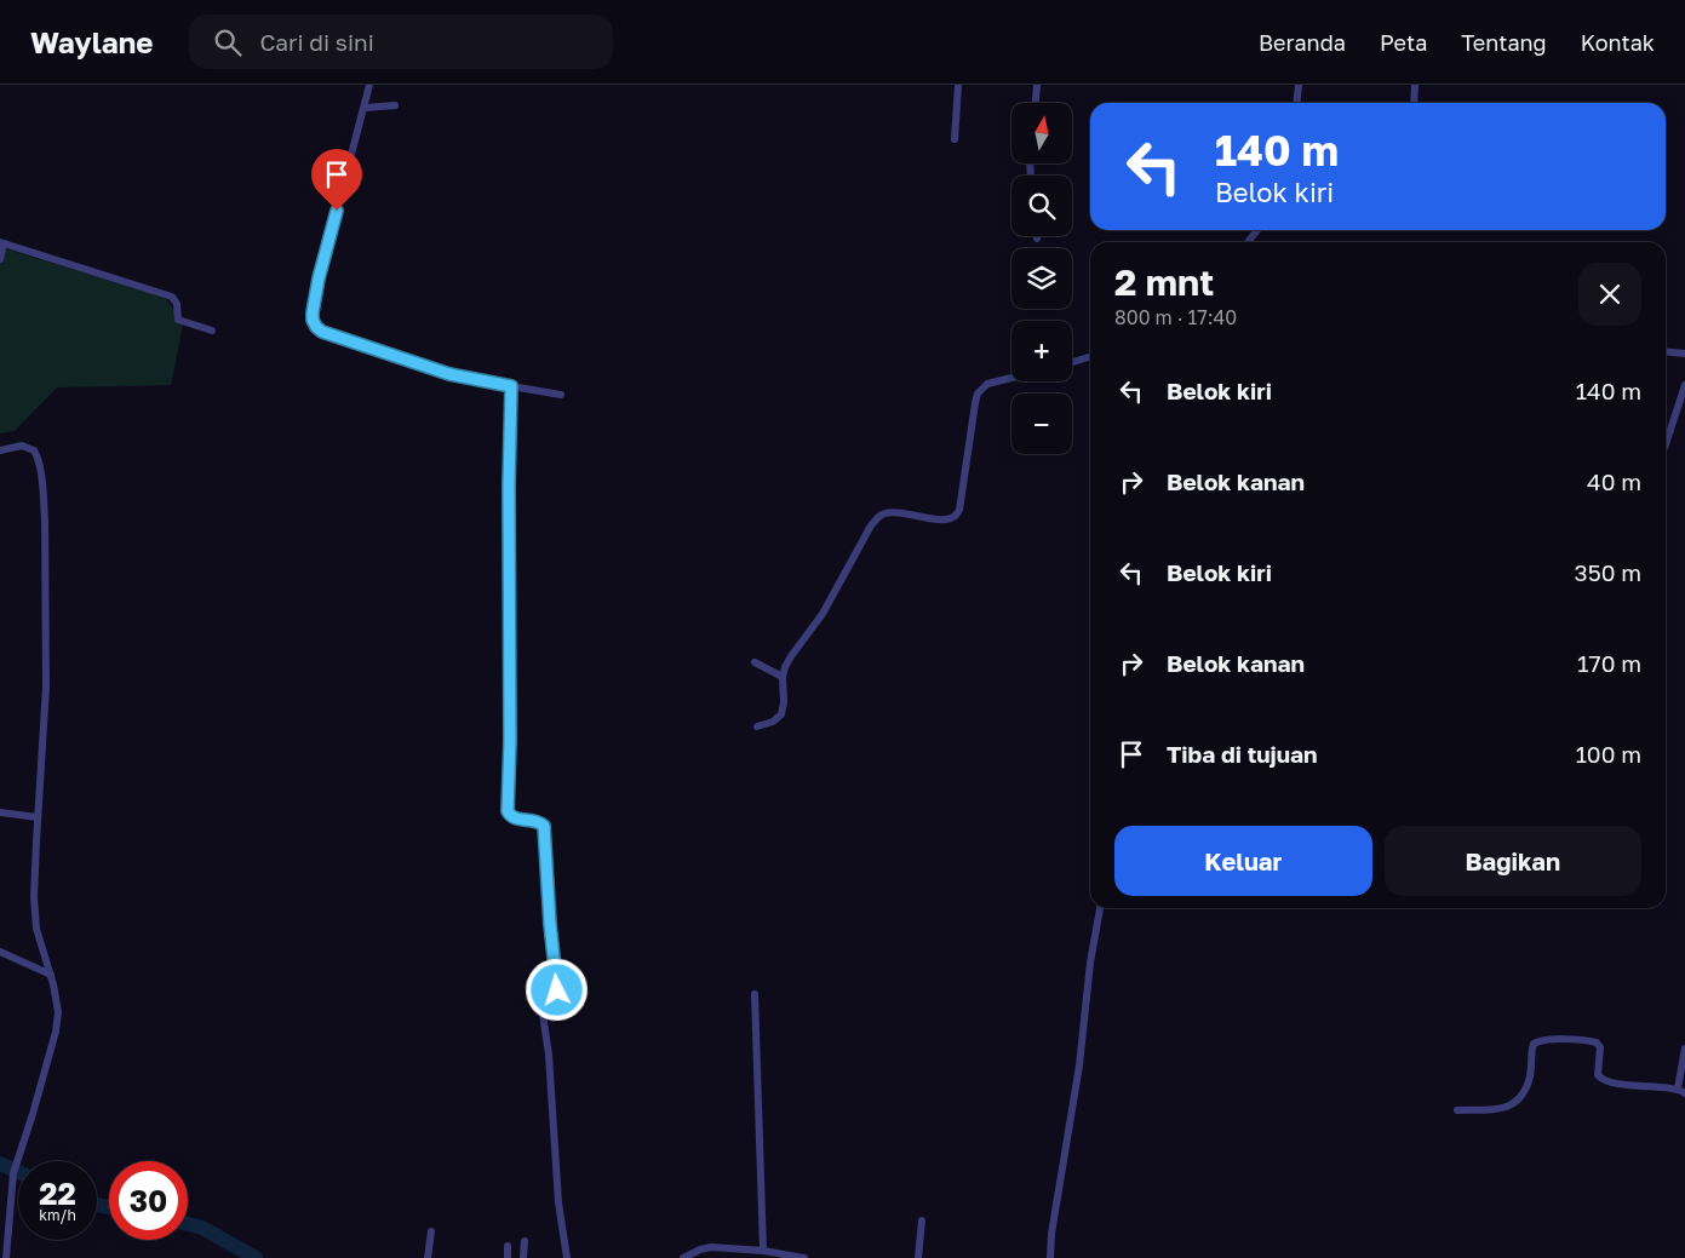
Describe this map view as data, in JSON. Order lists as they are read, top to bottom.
{
  "north": "top",
  "page": {
    "header": "Waylane",
    "search": "Cari di sini",
    "nav": [
      "Beranda",
      "Peta",
      "Tentang",
      "Kontak"
    ],
    "map_buttons": ["+", "−"],
    "turn": ["140 m", "Belok kiri"],
    "heading": ["2 mnt", "800 m · 17:40"],
    "list": [
      {
        "name": "Belok kiri",
        "value": "140 m"
      },
      {
        "name": "Belok kanan",
        "value": "40 m"
      },
      {
        "name": "Belok kiri",
        "value": "350 m"
      },
      {
        "name": "Belok kanan",
        "value": "170 m"
      },
      {
        "name": "Tiba di tujuan",
        "value": "100 m"
      }
    ],
    "buttons": ["Keluar", "Bagikan"],
    "speed": "22 km/h",
    "limit": "30"
  }
}
